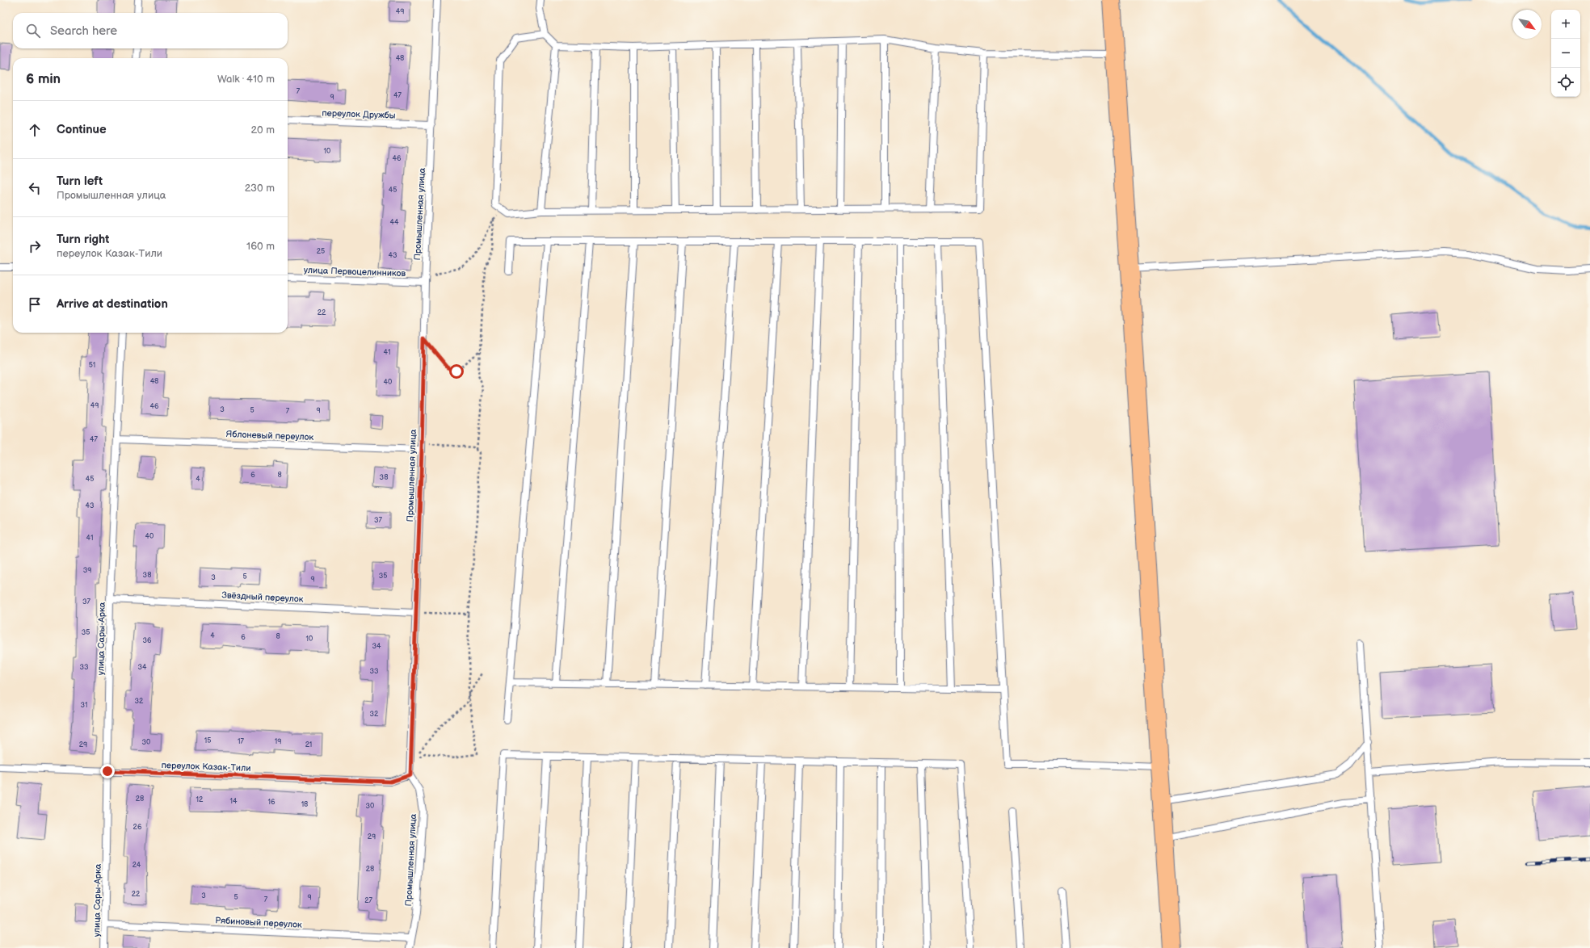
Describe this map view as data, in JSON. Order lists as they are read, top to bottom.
{
  "streets": {
    "lane": [
      "переулок Дружбы",
      "Промышленная улица",
      "улица Первоцелинников",
      "Яблоневый переулок",
      "Звёздный переулок",
      "улица Сары-Арка",
      "переулок Казак-Тили",
      "Рябиновый переулок"
    ]
  },
  "crossings": [
    ["переулок Дружбы", "Промышленная улица"],
    ["Промышленная улица", "улица Первоцелинников"],
    ["Промышленная улица", "Яблоневый переулок"],
    ["Промышленная улица", "Звёздный переулок"],
    ["Промышленная улица", "переулок Казак-Тили"],
    ["Промышленная улица", "Рябиновый переулок"],
    ["Яблоневый переулок", "улица Сары-Арка"],
    ["Звёздный переулок", "улица Сары-Арка"],
    ["улица Сары-Арка", "переулок Казак-Тили"],
    ["улица Сары-Арка", "Рябиновый переулок"]
  ],
  "house_numbers": [
    "49",
    "48",
    "7",
    "47",
    "9",
    "10",
    "46",
    "45",
    "44",
    "25",
    "43",
    "22",
    "41",
    "51",
    "48",
    "40",
    "49",
    "46",
    "3",
    "5",
    "9",
    "7",
    "47",
    "6",
    "8",
    "38",
    "45",
    "4",
    "43",
    "37",
    "40",
    "41",
    "39",
    "38",
    "35",
    "5",
    "3",
    "9",
    "37",
    "35",
    "4",
    "8",
    "6",
    "10",
    "36",
    "34",
    "33",
    "34",
    "33",
    "32",
    "31",
    "32",
    "15",
    "17",
    "19",
    "30",
    "29",
    "21",
    "28",
    "12",
    "14",
    "16",
    "18",
    "30",
    "26",
    "29",
    "24",
    "28",
    "22",
    "3",
    "5",
    "9",
    "7",
    "27"
  ],
  "north": "bottom right",
  "page": {
    "map_buttons": ["+", "−"],
    "search": "Search here",
    "heading": ["6 min", "Walk · 410 m"],
    "list": [
      ["Continue", "20 m"],
      ["Turn left", "Промышленная улица", "230 m"],
      ["Turn right", "переулок Казак-Тили", "160 m"],
      "Arrive at destination"
    ]
  }
}
